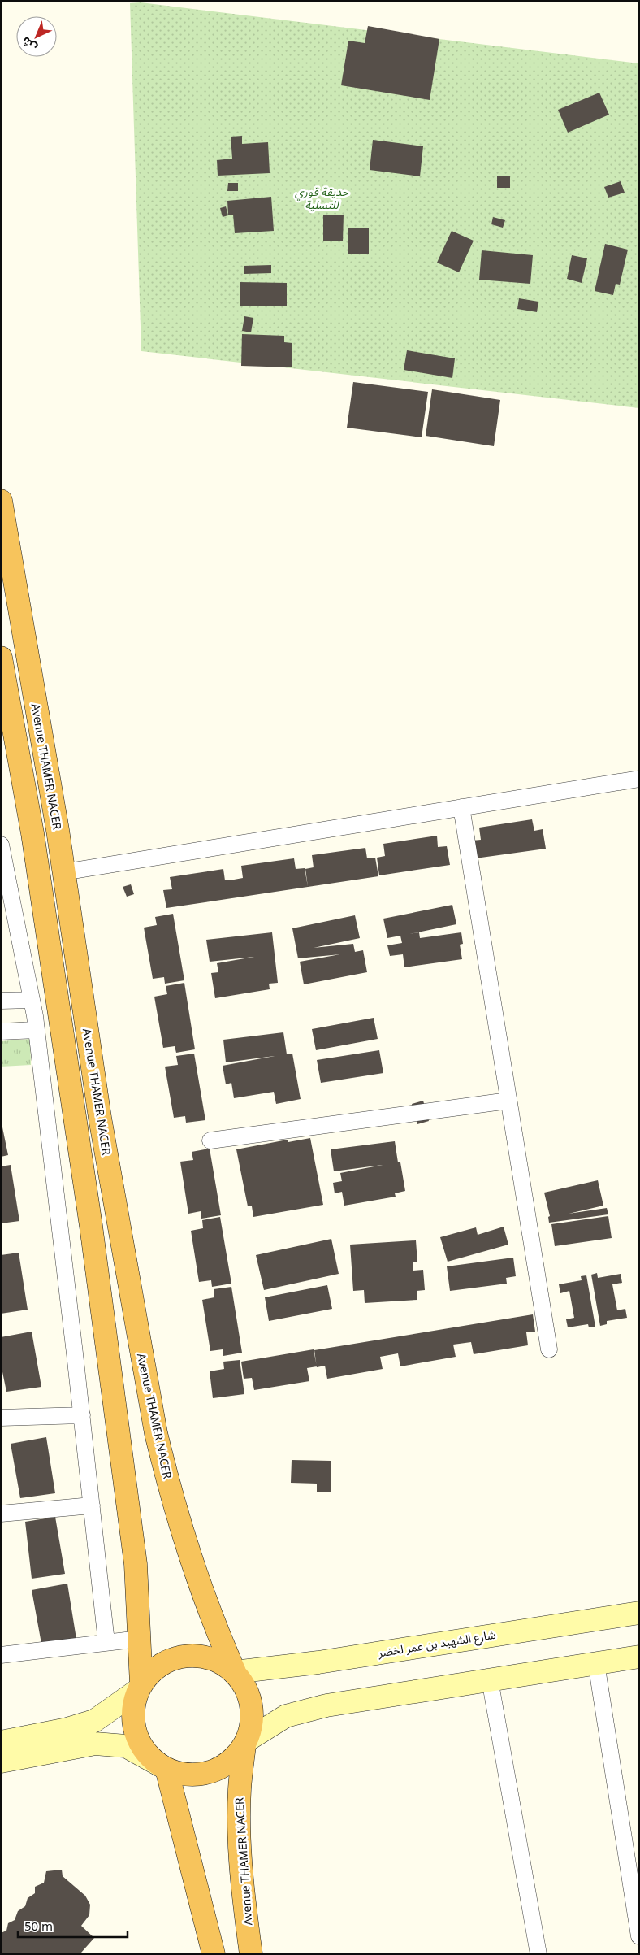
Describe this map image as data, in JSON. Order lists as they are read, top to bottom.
{
  "streets": {
    "highway": ["Avenue THAMER NACER"],
    "main road": ["شارع الشهيد بن عمر لخضر"]
  },
  "crossings": [
    ["Avenue THAMER NACER", "شارع الشهيد بن عمر لخضر"]
  ],
  "parks": ["حديقة قوري للتسلية"],
  "scale_bar": "50 m",
  "north": "bottom left"
}
